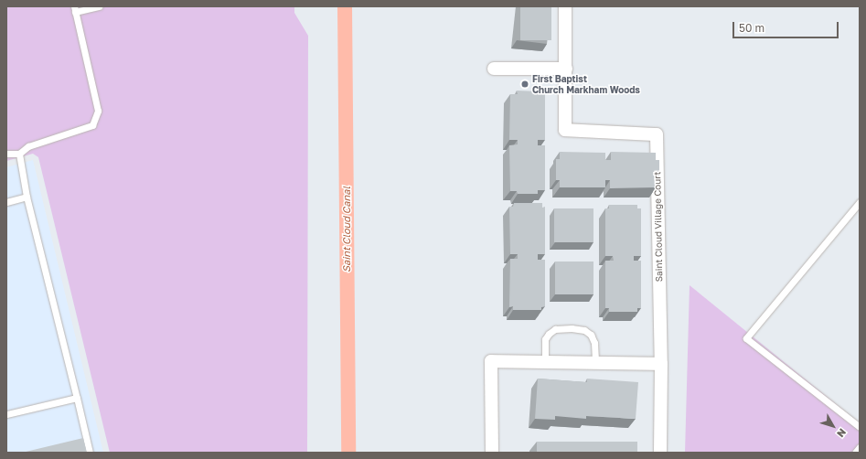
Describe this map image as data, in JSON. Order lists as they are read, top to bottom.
{
  "streets": {
    "street": ["Saint Cloud Village Court"]
  },
  "water": ["Saint Cloud Canal"],
  "places": ["First Baptist Church Markham Woods"],
  "scale_bar": "50 m",
  "north": "bottom right"
}
